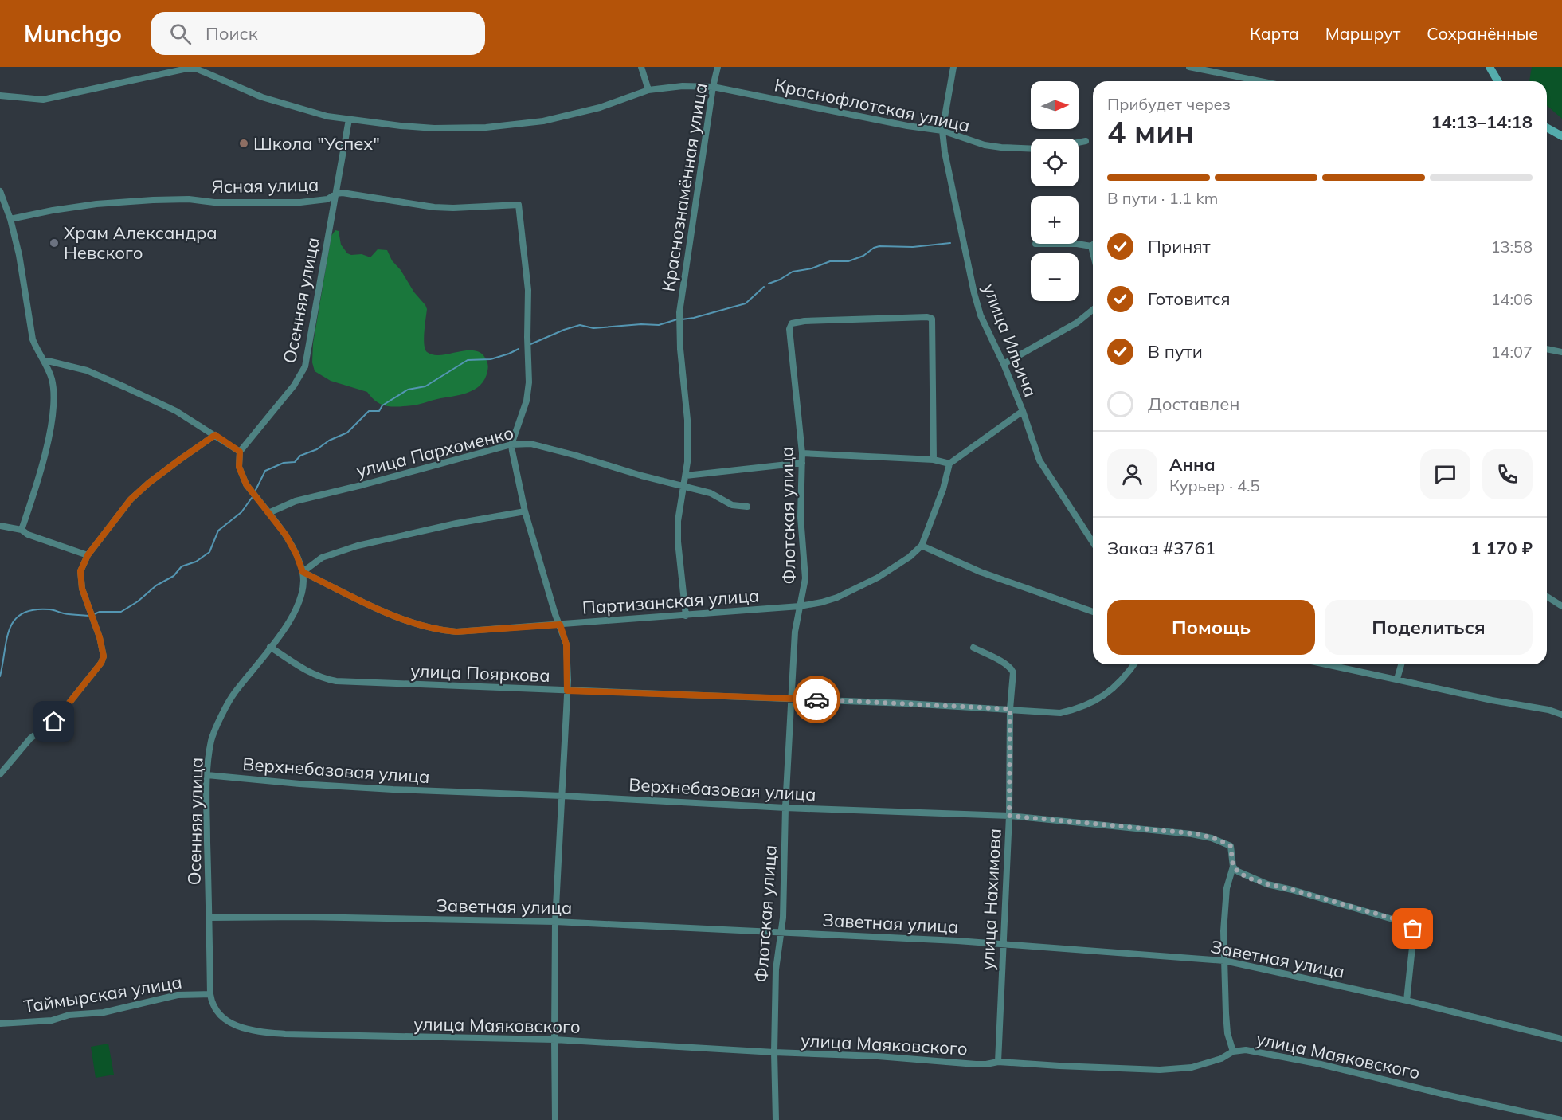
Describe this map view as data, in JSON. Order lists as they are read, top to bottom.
{
  "streets": {
    "street": [
      "Краснофлотская улица",
      "Ясная улица",
      "Краснознамённая улица",
      "Осенняя улица",
      "улица Ильича",
      "улица Пархоменко",
      "Флотская улица",
      "Партизанская улица",
      "улица Пояркова",
      "Верхнебазовая улица",
      "улица Нахимова",
      "Заветная улица",
      "Таймырская улица",
      "улица Маяковского"
    ]
  },
  "crossings": [
    ["Краснофлотская улица", "Краснознамённая улица"],
    ["Краснофлотская улица", "Осенняя улица"],
    ["Краснофлотская улица", "улица Ильича"],
    ["Ясная улица", "Осенняя улица"],
    ["Ясная улица", "улица Пархоменко"],
    ["Осенняя улица", "улица Пархоменко"],
    ["Осенняя улица", "Партизанская улица"],
    ["Осенняя улица", "улица Пояркова"],
    ["Осенняя улица", "Верхнебазовая улица"],
    ["Осенняя улица", "Заветная улица"],
    ["Осенняя улица", "Таймырская улица"],
    ["Осенняя улица", "улица Маяковского"],
    ["Флотская улица", "Партизанская улица"],
    ["Флотская улица", "улица Пояркова"],
    ["Флотская улица", "Верхнебазовая улица"],
    ["Флотская улица", "Заветная улица"],
    ["Флотская улица", "улица Маяковского"],
    ["улица Пояркова", "улица Нахимова"],
    ["Верхнебазовая улица", "улица Нахимова"],
    ["улица Нахимова", "Заветная улица"],
    ["улица Нахимова", "улица Маяковского"],
    ["Таймырская улица", "улица Маяковского"]
  ],
  "places": ["Школа \"Успех\"", "Храм Александра Невского"],
  "north": "right",
  "page": {
    "header": "Munchgo",
    "search": "Поиск",
    "nav": ["Карта", "Маршрут", "Сохранённые"],
    "map_buttons": ["+", "−"],
    "heading": ["4 мин", "Прибудет через", "14:13–14:18"],
    "panel": [
      "Анна",
      "Курьер · 4.5",
      "Заказ #3761",
      "1 170 ₽"
    ],
    "bar": "В пути · 1.1 km",
    "list": [
      ["Принят", "13:58"],
      ["Готовится", "14:06"],
      ["В пути", "14:07"],
      "Доставлен"
    ],
    "buttons": ["Помощь", "Поделиться"]
  }
}
